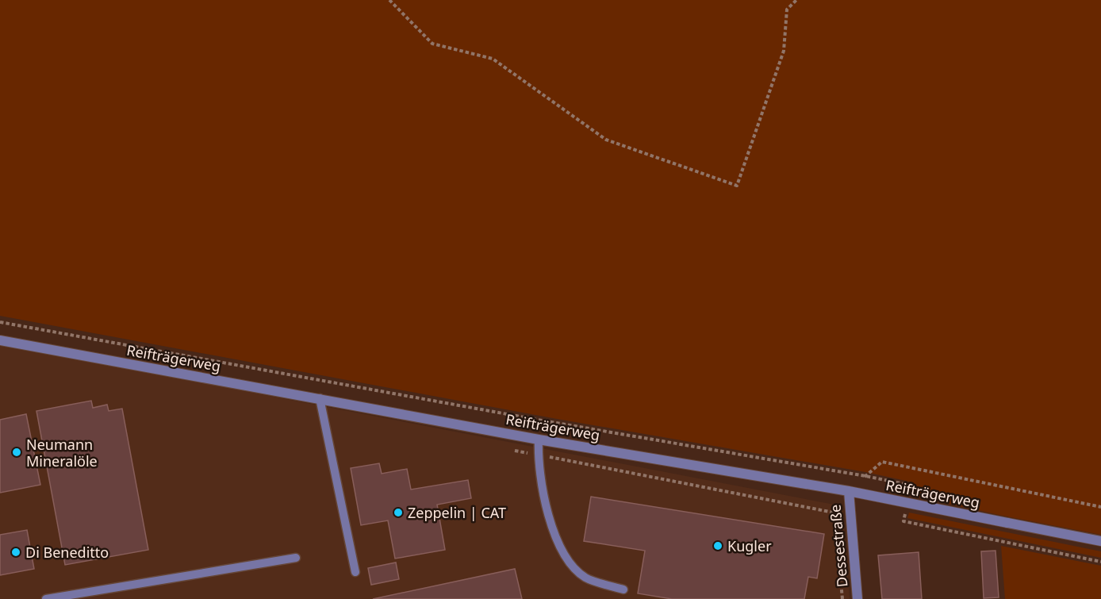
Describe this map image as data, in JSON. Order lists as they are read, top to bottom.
{
  "streets": {
    "street": ["Reifträgerweg", "Dessestraße"]
  },
  "crossings": [
    ["Reifträgerweg", "Dessestraße"]
  ],
  "places": [
    "Neumann Mineralöle",
    "Zeppelin | CAT",
    "Kugler",
    "Di Beneditto"
  ]
}
